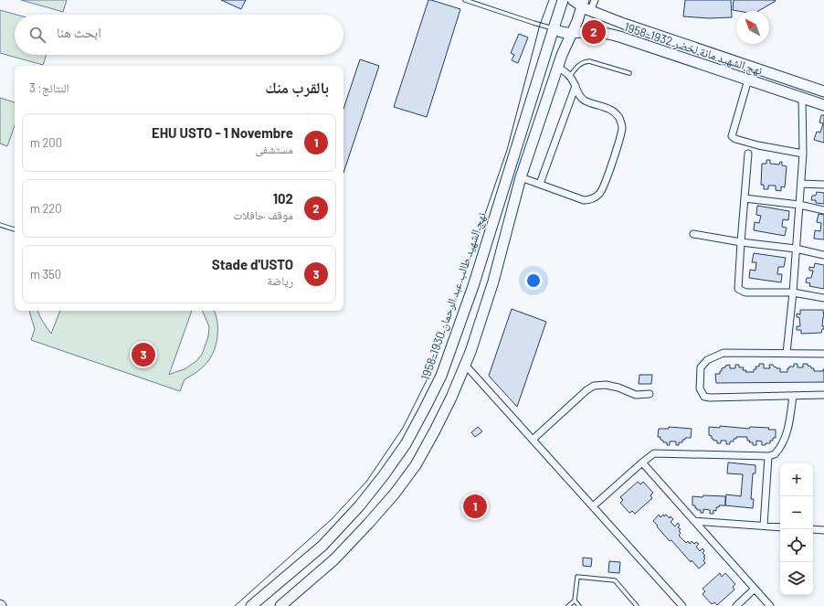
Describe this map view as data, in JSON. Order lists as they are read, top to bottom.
{
  "streets": {
    "main road": ["نهج الشهيد مانة لخضر 1932-1958", "نهج الشهيد طالب عبد الرحمان 1930-1958"]
  },
  "crossings": [
    ["نهج الشهيد مانة لخضر 1932-1958", "نهج الشهيد طالب عبد الرحمان 1930-1958"]
  ],
  "north": "top left",
  "page": {
    "search": "ابحث هنا",
    "pins": ["2", "3", "1"],
    "heading": ["بالقرب منك", "النتائج: 3"],
    "list": [
      {
        "mark": "1",
        "name": "EHU USTO - 1 Novembre",
        "note": "مستشفى",
        "value": "200 m"
      },
      {
        "mark": "2",
        "name": "102",
        "note": "موقف حافلات",
        "value": "220 m"
      },
      {
        "mark": "3",
        "name": "Stade d'USTO",
        "note": "رياضة",
        "value": "350 m"
      }
    ],
    "map_buttons": ["+", "−"]
  }
}
